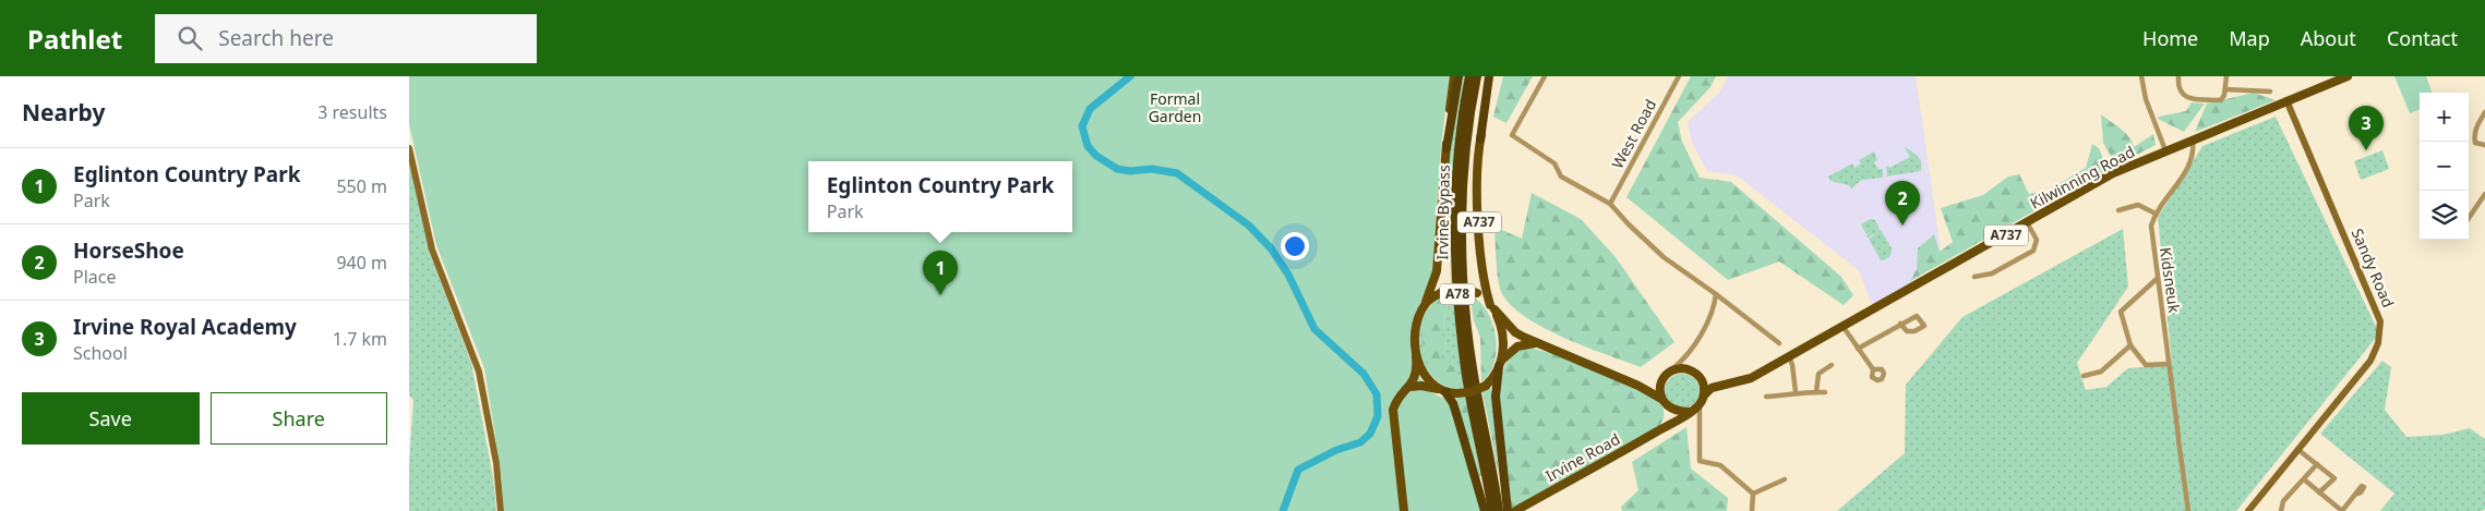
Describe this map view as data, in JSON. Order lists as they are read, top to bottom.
{
  "streets": {
    "highway": ["Irvine Bypass", "A78"],
    "main road": [
      "Kilwinning Road",
      "A737",
      "Sandy Road",
      "Irvine Road"
    ],
    "street": ["West Road", "Kidsneuk"]
  },
  "crossings": [
    ["Kilwinning Road", "A737"],
    ["Kilwinning Road", "Sandy Road"],
    ["Kilwinning Road", "Irvine Road"],
    ["A737", "Irvine Road"]
  ],
  "parks": ["Formal Garden"],
  "page": {
    "header": "Pathlet",
    "search": "Search here",
    "nav": [
      "Home",
      "Map",
      "About",
      "Contact"
    ],
    "heading": ["Nearby", "3 results"],
    "map_buttons": ["+", "−"],
    "pins": ["3", "2", "1"],
    "list": [
      {
        "mark": "1",
        "name": "Eglinton Country Park",
        "note": "Park",
        "value": "550 m"
      },
      {
        "mark": "2",
        "name": "HorseShoe",
        "note": "Place",
        "value": "940 m"
      },
      {
        "mark": "3",
        "name": "Irvine Royal Academy",
        "note": "School",
        "value": "1.7 km"
      }
    ],
    "popup": ["Eglinton Country Park", "Park"],
    "buttons": ["Save", "Share"]
  }
}
